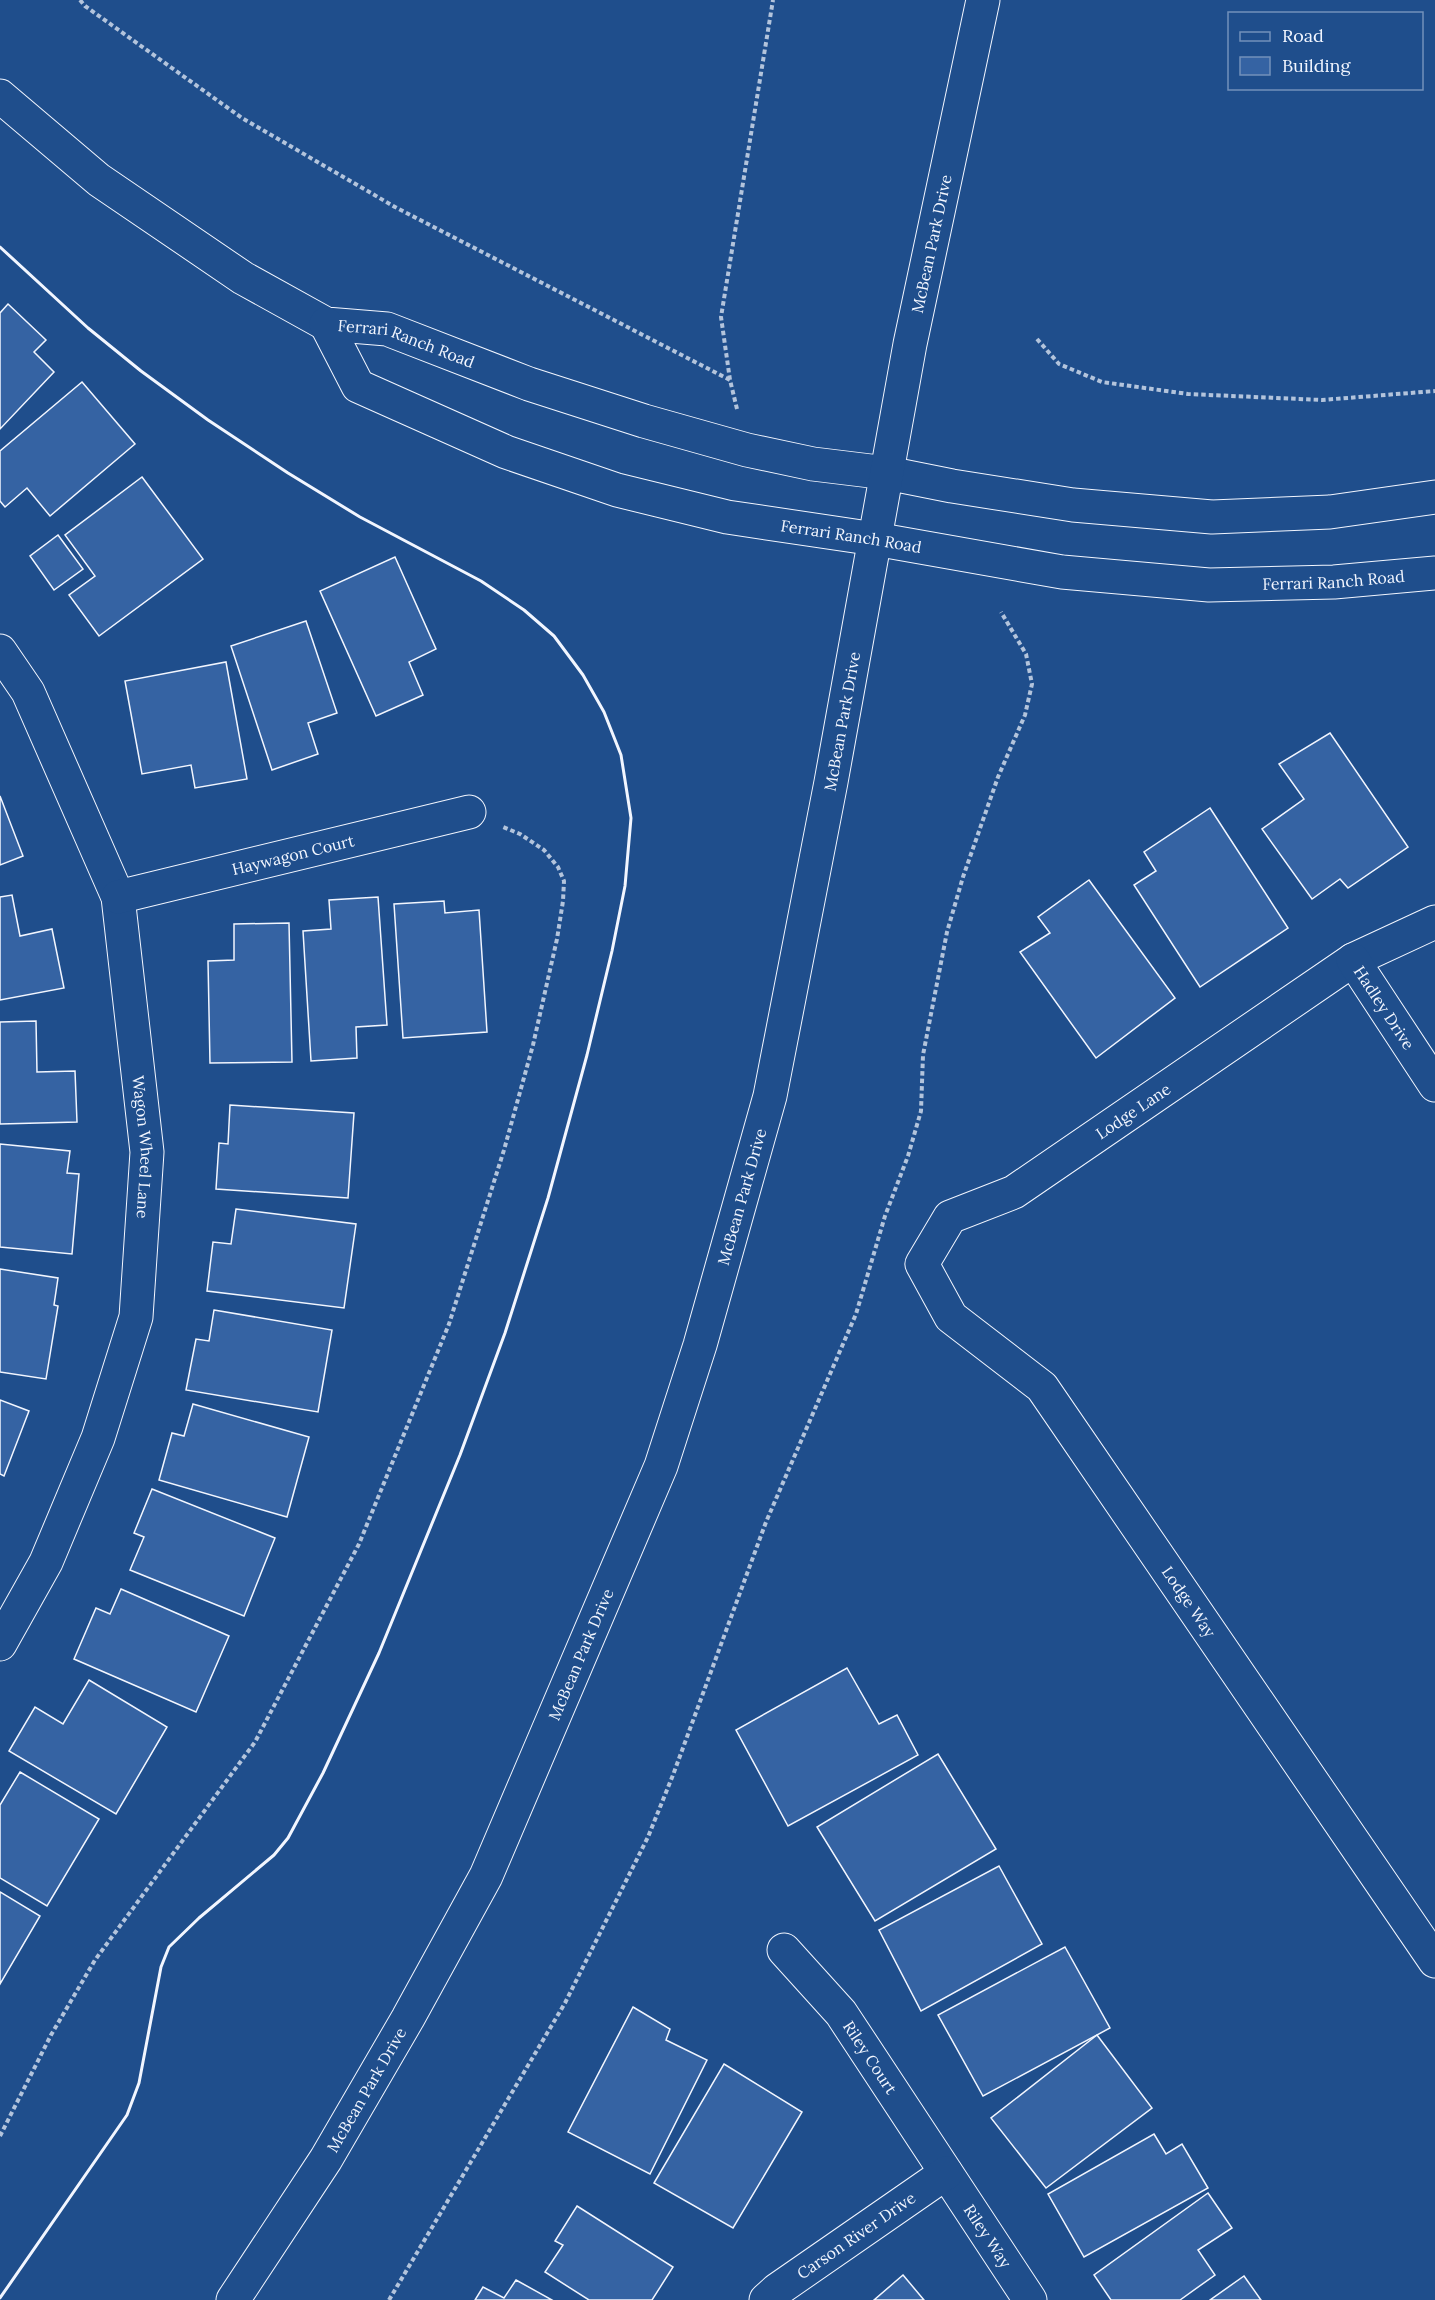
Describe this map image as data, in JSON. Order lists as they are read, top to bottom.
{
  "streets": {
    "main road": [
      "McBean Park Drive",
      "Ferrari Ranch Road",
      "Haywagon Court",
      "Hadley Drive",
      "Lodge Lane",
      "Wagon Wheel Lane",
      "Lodge Way",
      "Riley Court",
      "Carson River Drive",
      "Riley Way"
    ]
  },
  "crossings": [
    ["McBean Park Drive", "Ferrari Ranch Road"],
    ["Haywagon Court", "Wagon Wheel Lane"],
    ["Hadley Drive", "Lodge Lane"],
    ["Lodge Lane", "Lodge Way"],
    ["Riley Court", "Carson River Drive"],
    ["Riley Court", "Riley Way"],
    ["Carson River Drive", "Riley Way"]
  ],
  "legend": ["Road", "Building"]
}
